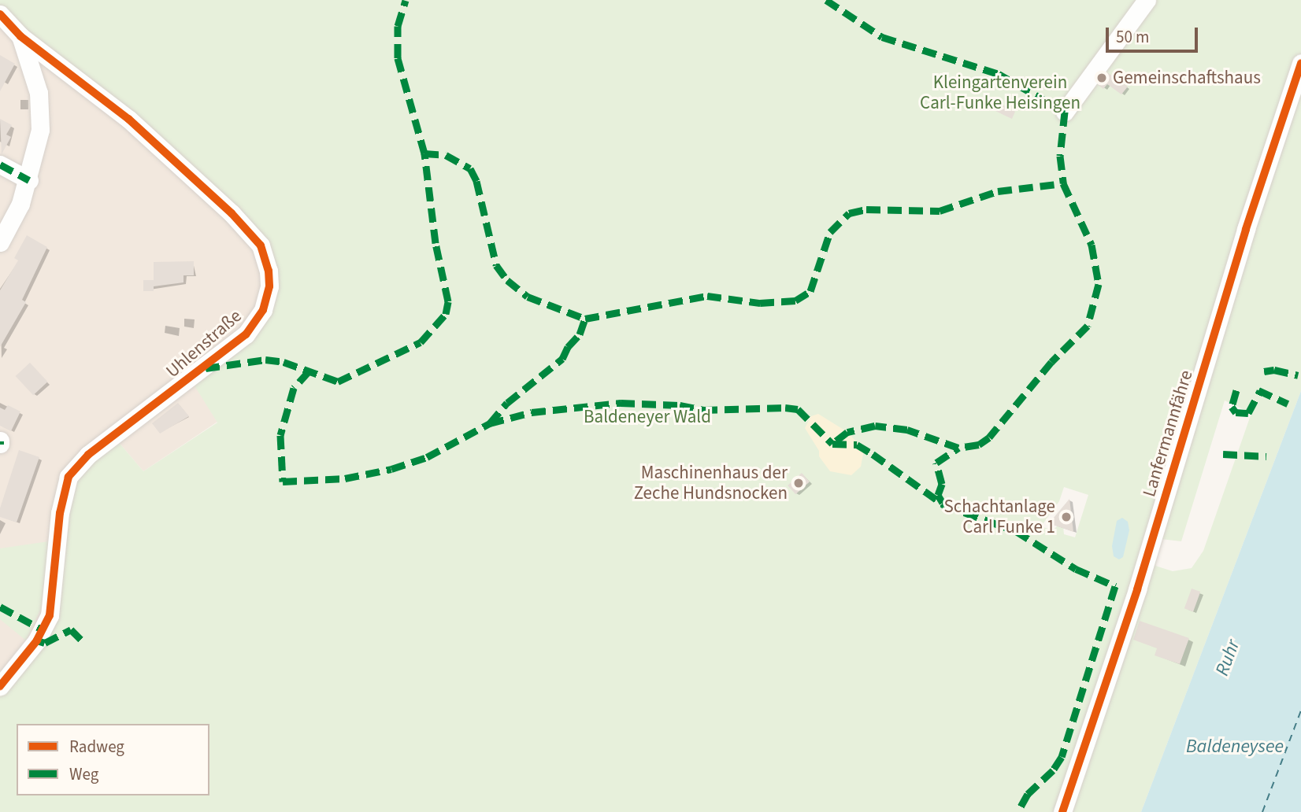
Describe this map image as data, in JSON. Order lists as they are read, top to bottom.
{
  "streets": {
    "street": ["Uhlenstraße", "Lanfermannfähre"]
  },
  "water": ["Ruhr", "Baldeneysee"],
  "parks": ["Kleingartenverein Carl-Funke Heisingen", "Baldeneyer Wald"],
  "places": ["Gemeinschaftshaus", "Maschinenhaus der Zeche Hundsnocken", "Schachtanlage Carl Funke 1"],
  "legend": ["Radweg", "Weg"],
  "scale_bar": "50 m"
}
